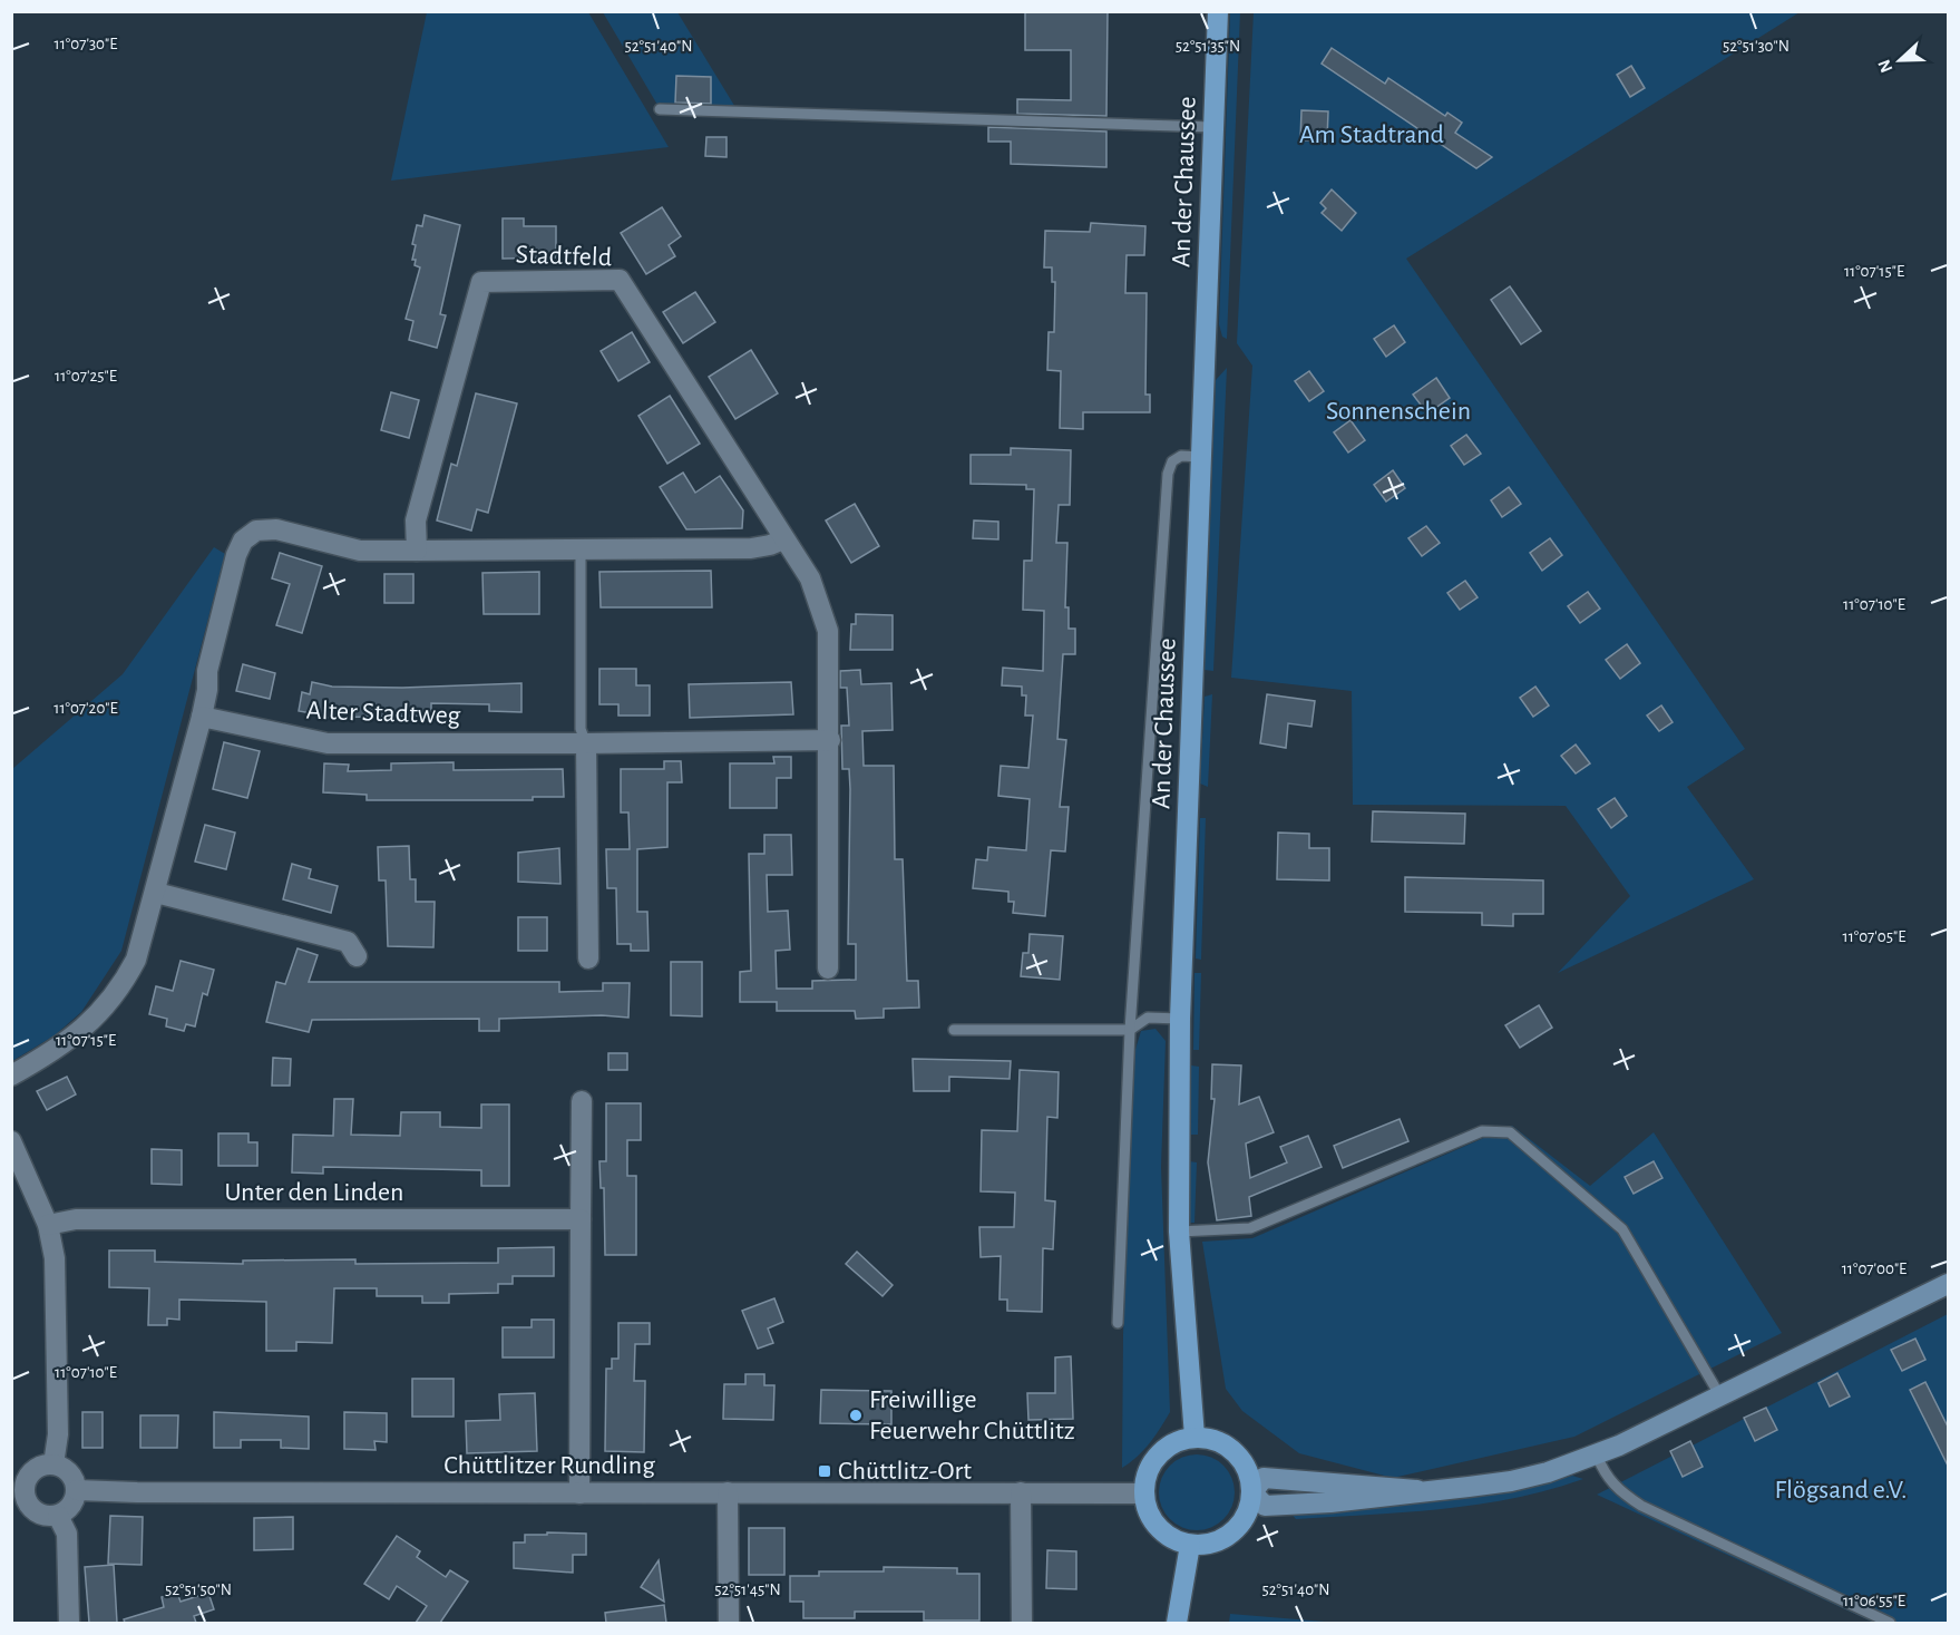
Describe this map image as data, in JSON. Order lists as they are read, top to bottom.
{
  "streets": {
    "main road": ["An der Chaussee"],
    "street": [
      "Stadtfeld",
      "Alter Stadtweg",
      "Unter den Linden",
      "Chüttlitzer Rundling"
    ]
  },
  "crossings": [
    ["An der Chaussee", "Chüttlitzer Rundling"],
    ["Stadtfeld", "Alter Stadtweg"]
  ],
  "parks": ["Am Stadtrand", "Sonnenschein", "Flögsand e.V."],
  "places": {
    "other": ["Freiwillige Feuerwehr Chüttlitz"],
    "transit": ["Chüttlitz-Ort"]
  },
  "north": "left",
  "coordinates": [
    "11°07'30\"E",
    "52°51'40\"N",
    "52°51'35\"N",
    "52°51'30\"N",
    "11°07'15\"E",
    "11°07'25\"E",
    "11°07'10\"E",
    "11°07'20\"E",
    "11°07'05\"E",
    "11°07'00\"E",
    "52°51'50\"N",
    "52°51'45\"N",
    "11°06'55\"E"
  ]
}
